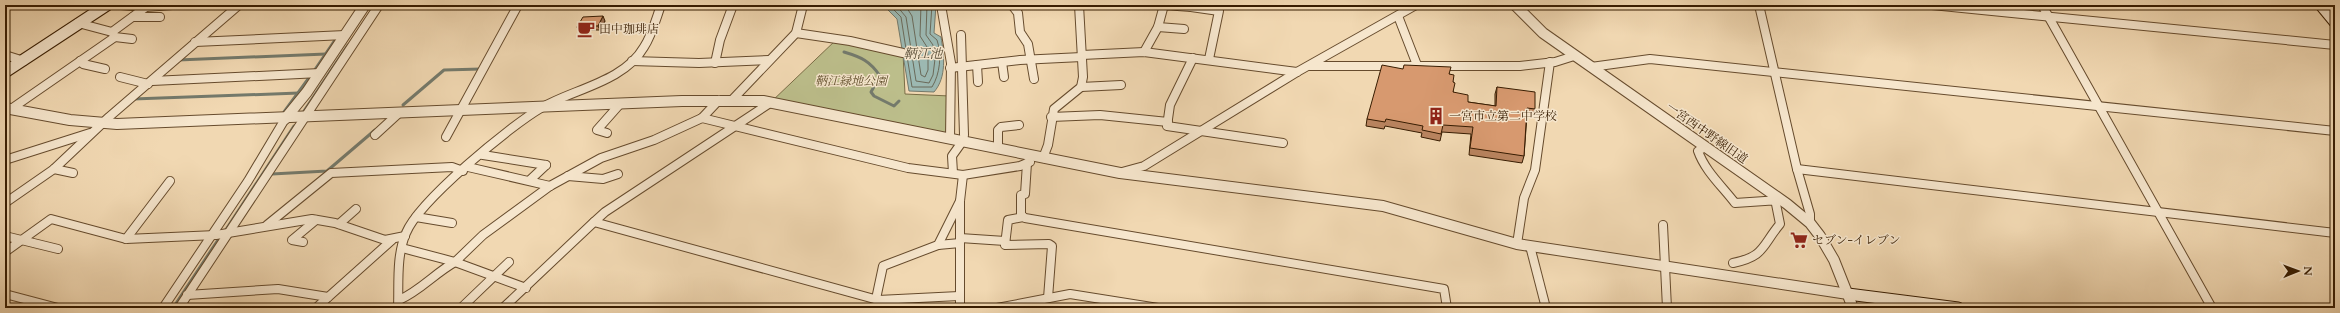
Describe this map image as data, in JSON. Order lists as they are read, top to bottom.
{
  "streets": {
    "street": ["一宮西中野線旧道"]
  },
  "water": ["鞆江池"],
  "parks": ["鞆江緑地公園"],
  "places": {
    "cafe": ["田中珈琲店"],
    "building": ["一宮市立第二中学校"],
    "supermarket": ["セブン-イレブン"]
  },
  "north": "right"
}
